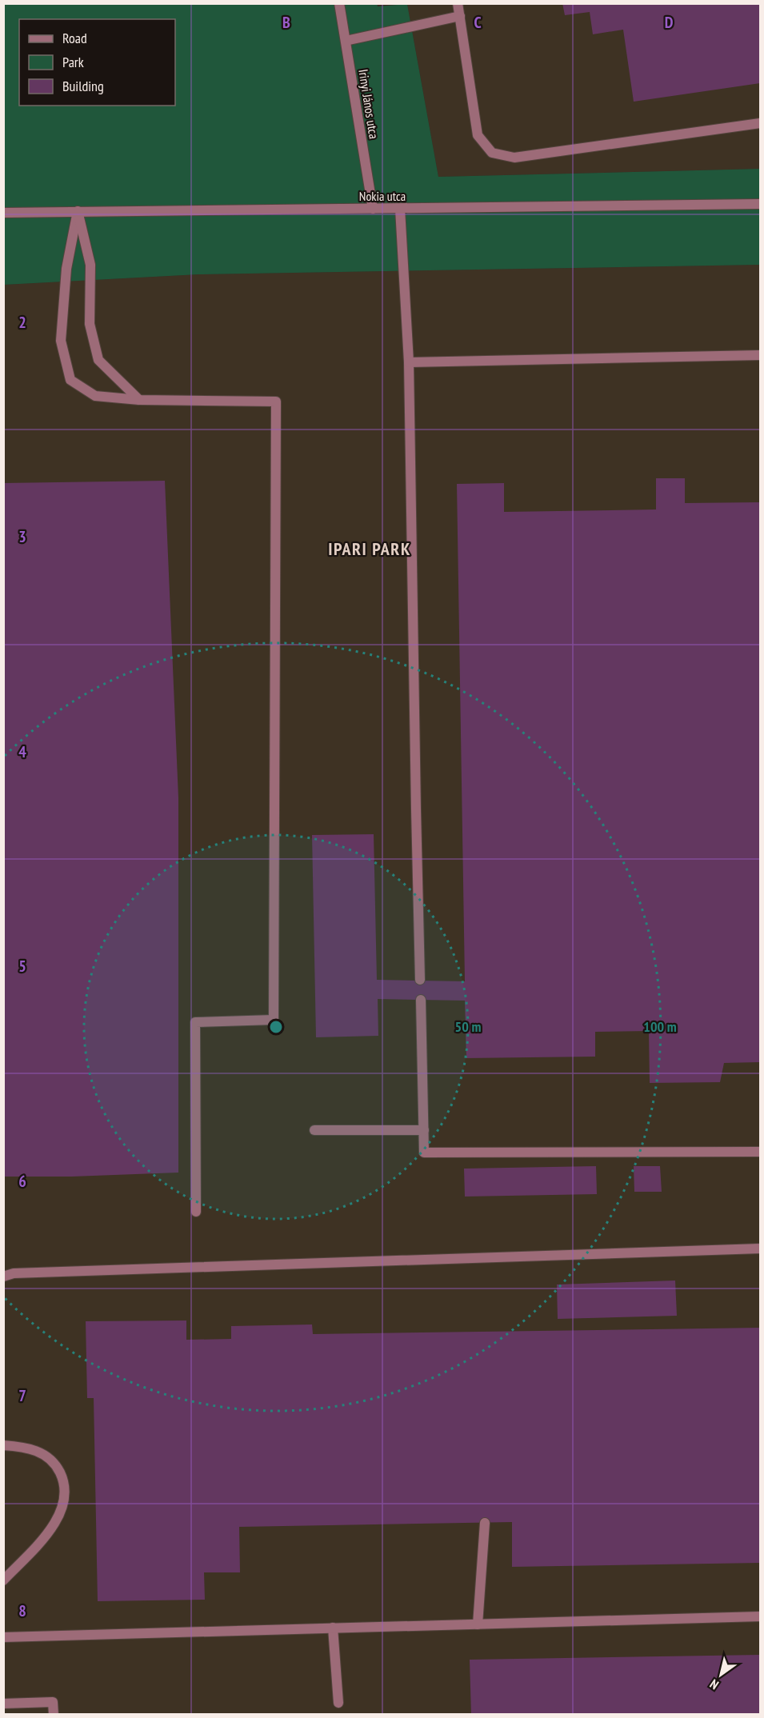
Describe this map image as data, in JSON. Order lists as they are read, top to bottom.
{
  "streets": {
    "street": ["Irinyi János utca", "Nokia utca"]
  },
  "crossings": [
    ["Irinyi János utca", "Nokia utca"]
  ],
  "districts": ["IPARI PARK"],
  "legend": ["Road", "Park", "Building"],
  "north": "bottom left",
  "grid": {
    "columns": ["B", "C", "D"],
    "rows": [
      "2",
      "3",
      "4",
      "5",
      "6",
      "7",
      "8"
    ]
  },
  "rings": ["50 m", "100 m"]
}
